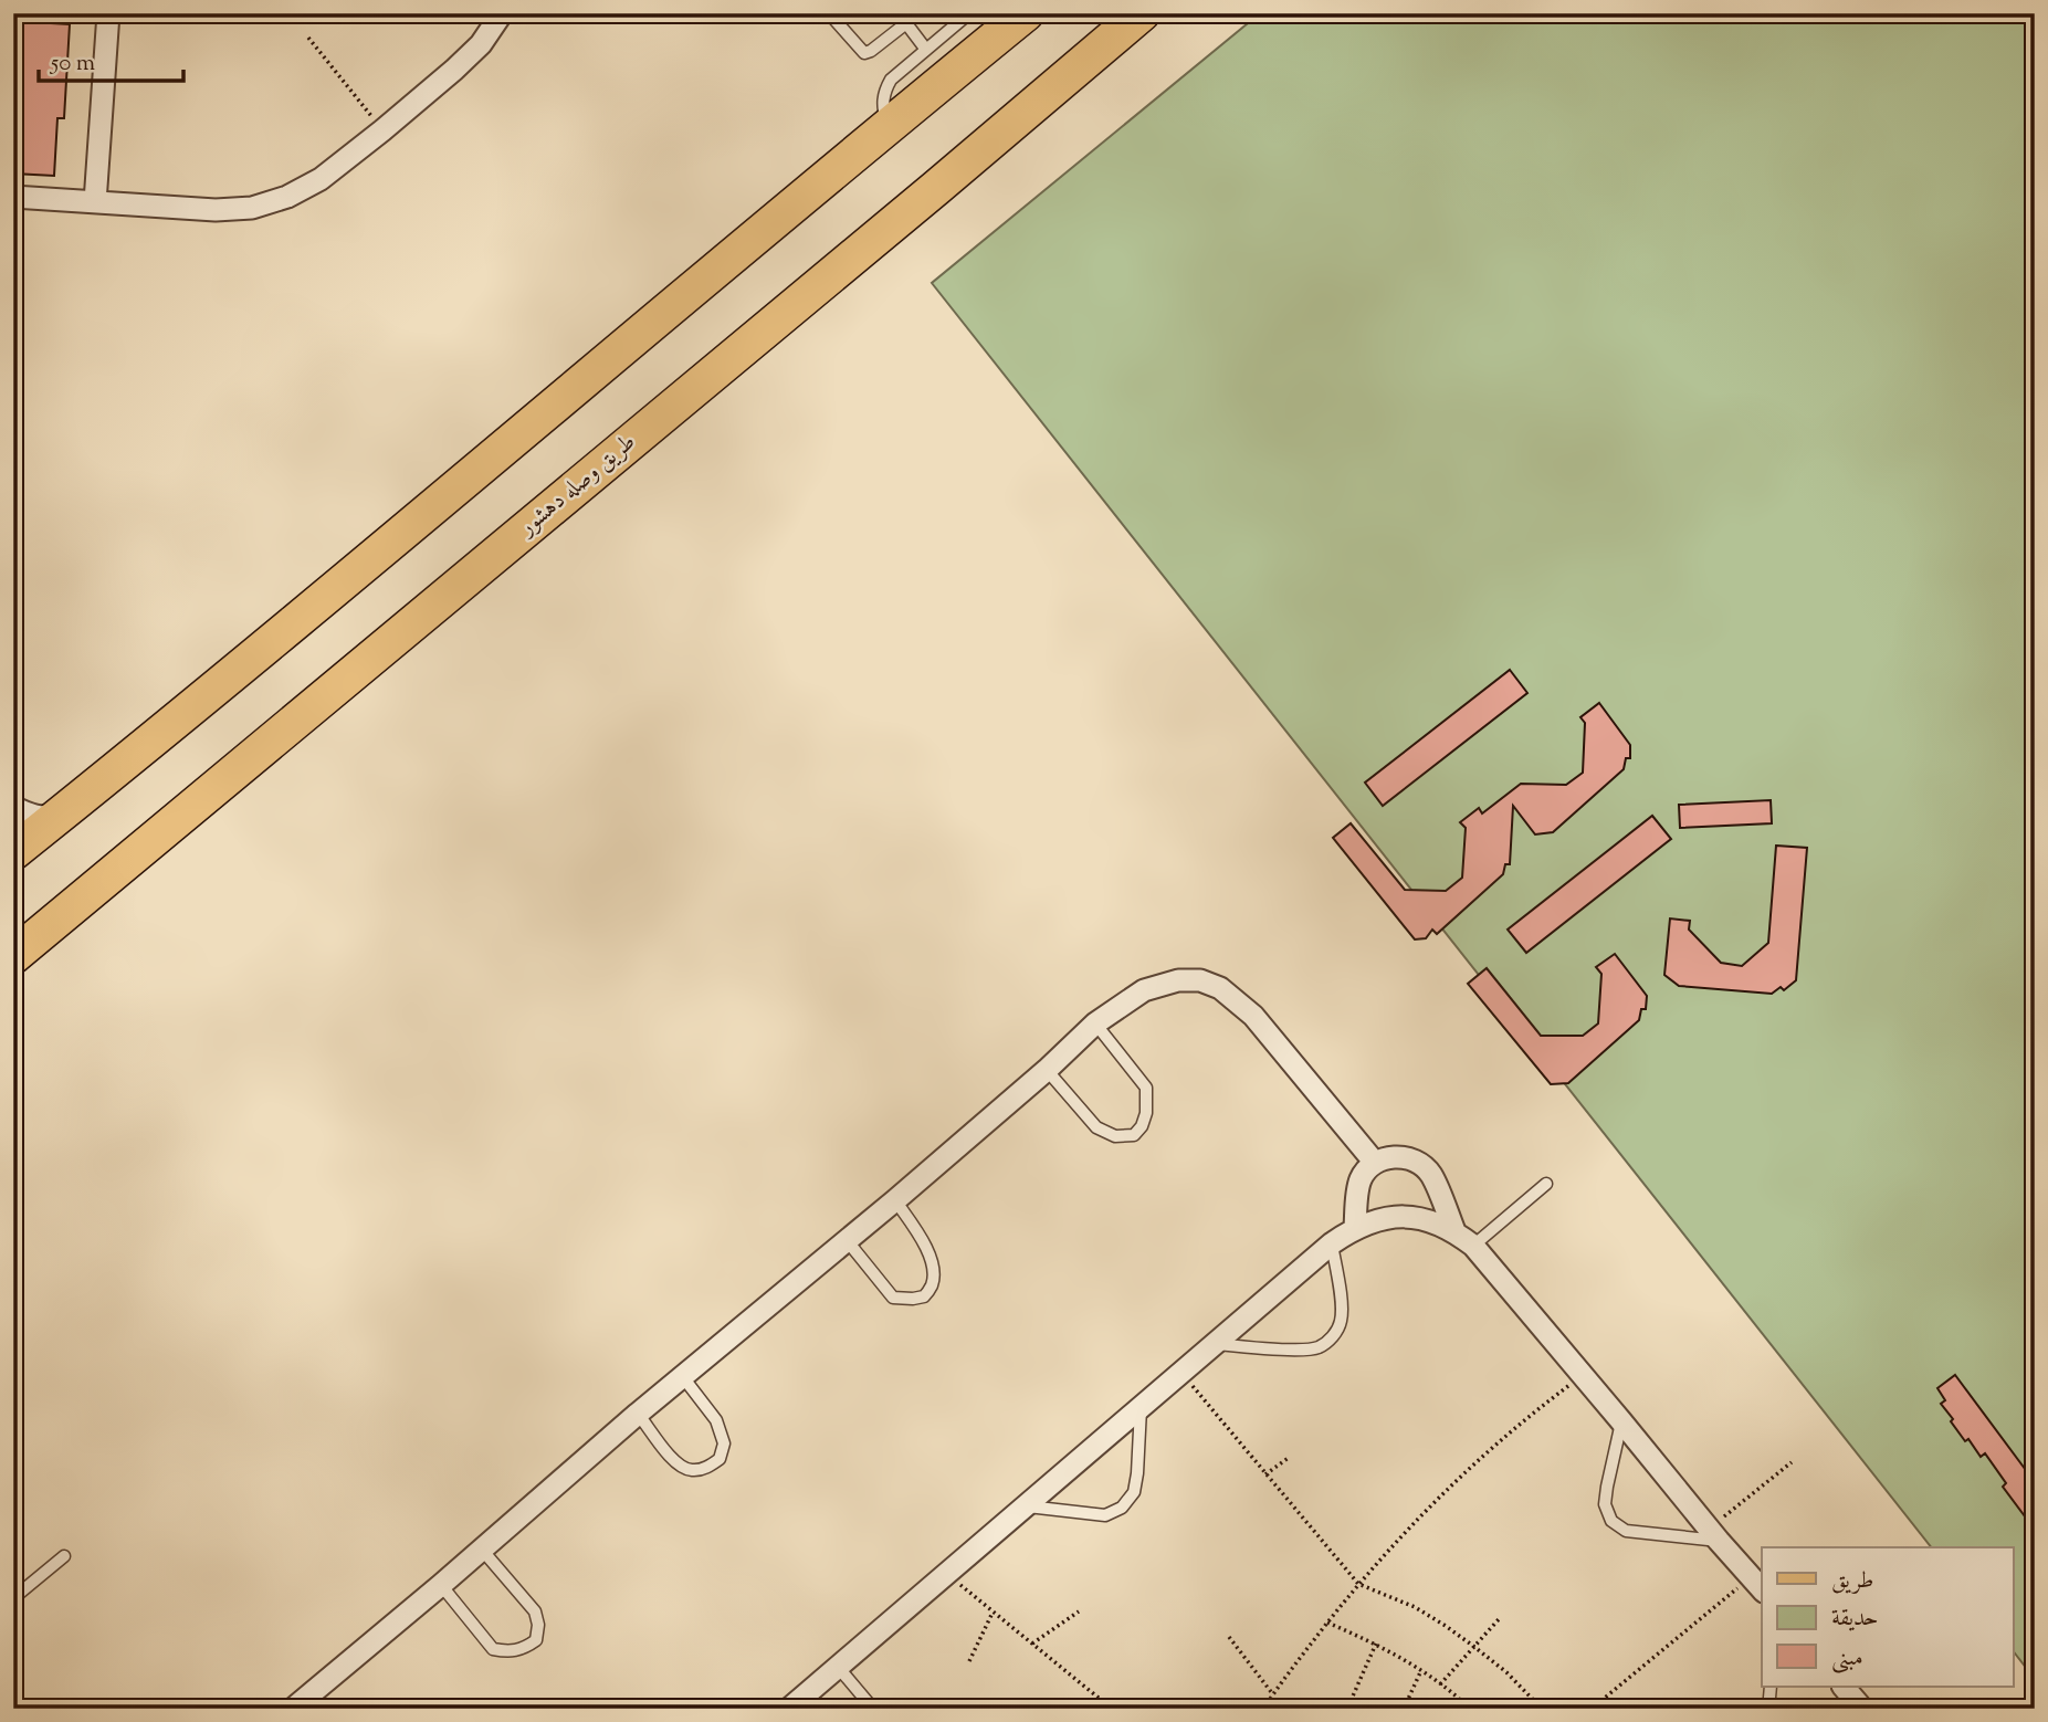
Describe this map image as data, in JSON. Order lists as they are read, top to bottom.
{
  "streets": {
    "main road": ["طريق وصله دهشور"]
  },
  "legend": ["طريق", "حديقة", "مبنى"],
  "scale_bar": "50 m"
}
